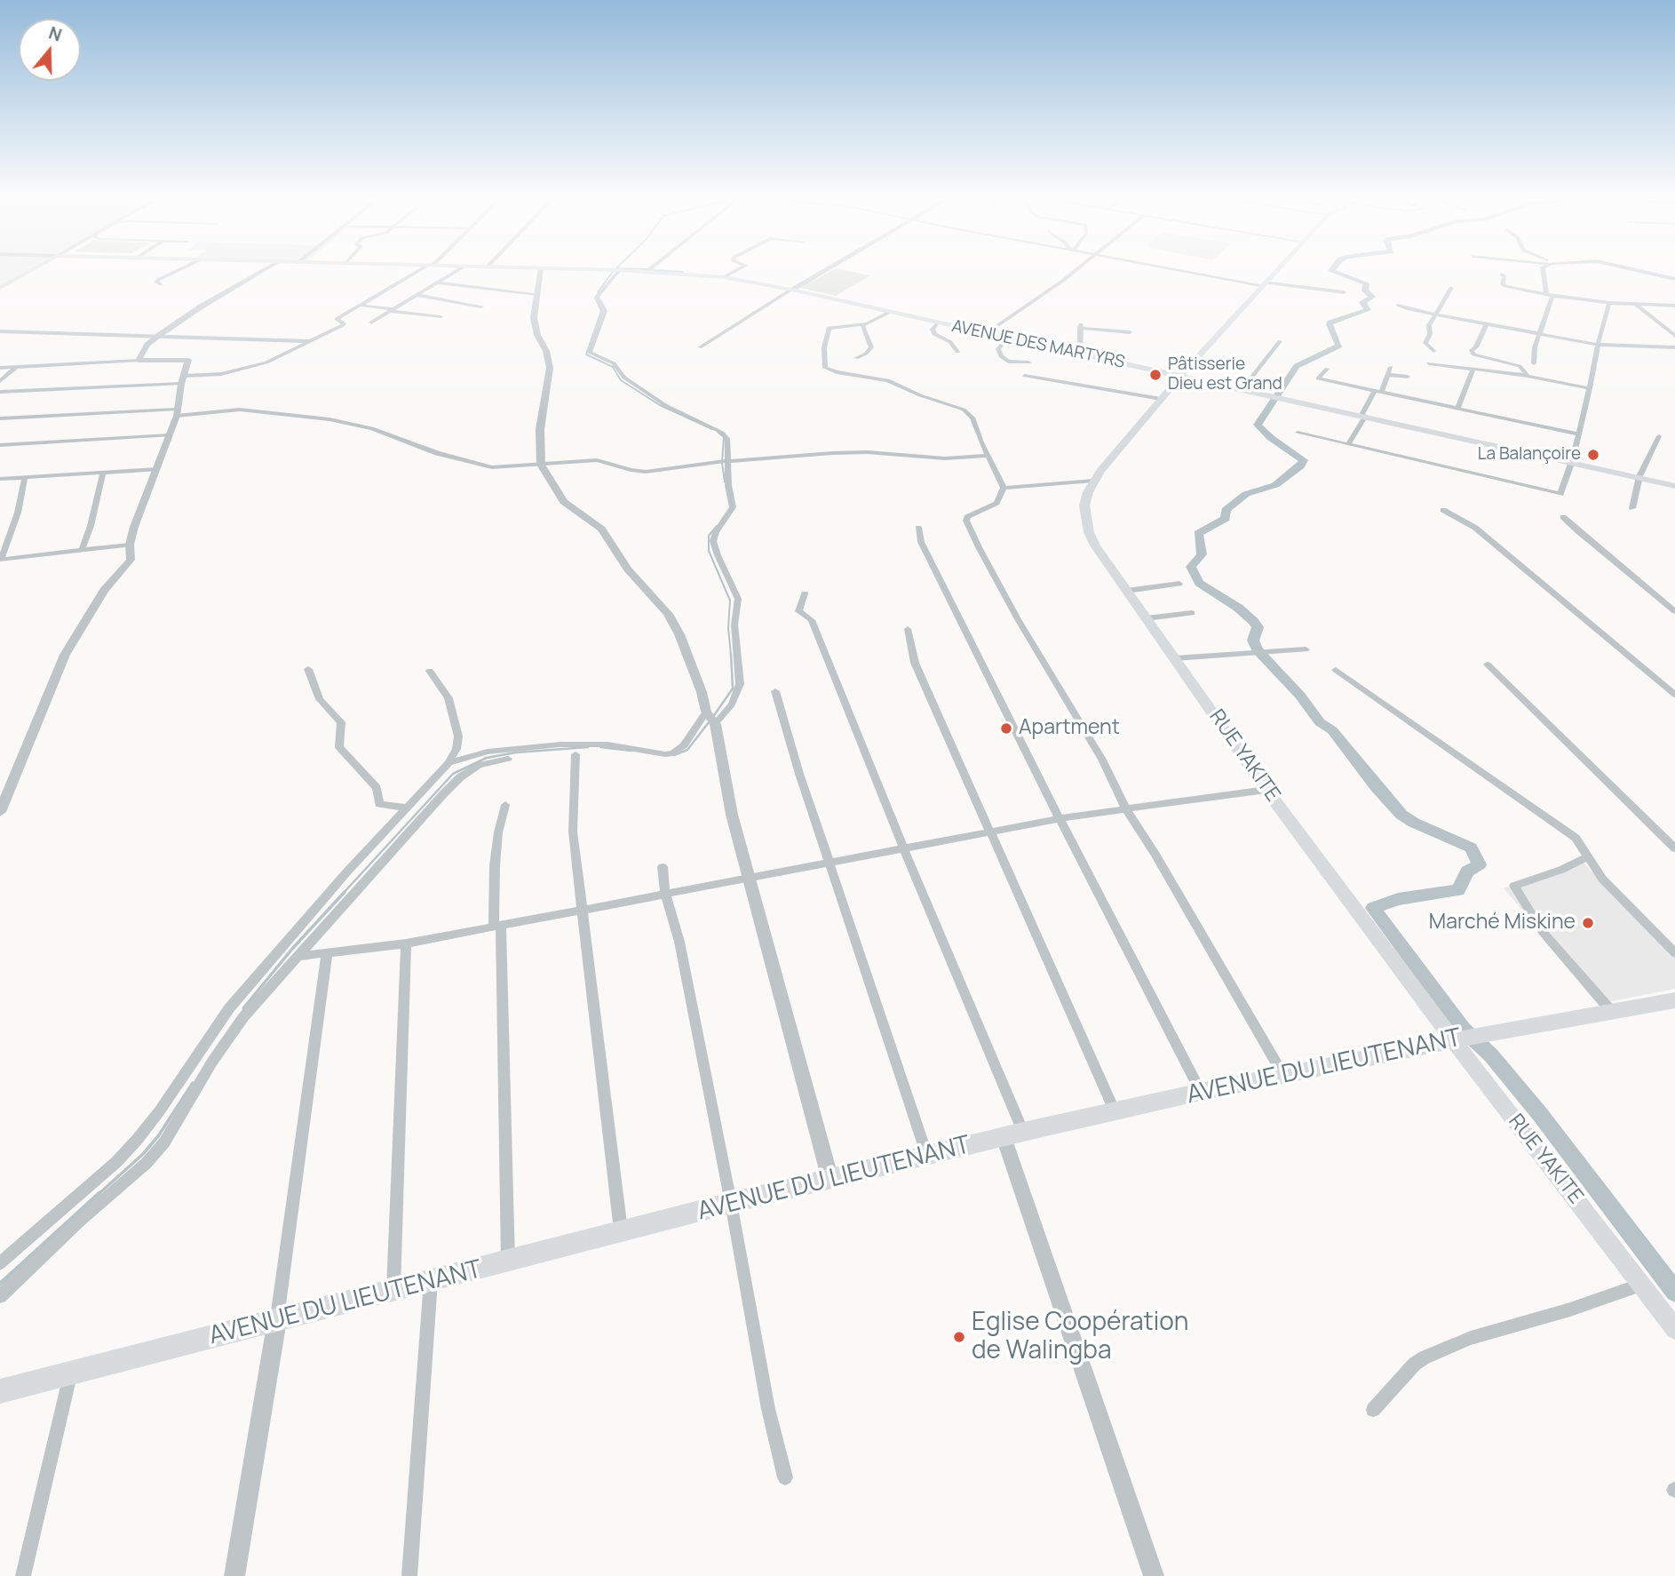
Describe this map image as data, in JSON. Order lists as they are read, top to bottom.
{
  "streets": {
    "main road": ["AVENUE DES MARTYRS", "RUE YAKITE", "AVENUE DU LIEUTENANT"]
  },
  "crossings": [
    ["AVENUE DES MARTYRS", "RUE YAKITE"],
    ["RUE YAKITE", "AVENUE DU LIEUTENANT"]
  ],
  "places": [
    "Pâtisserie Dieu est Grand",
    "La Balançoire",
    "Apartment",
    "Marché Miskine",
    "Eglise Coopération de Walingba"
  ],
  "north": "top"
}
